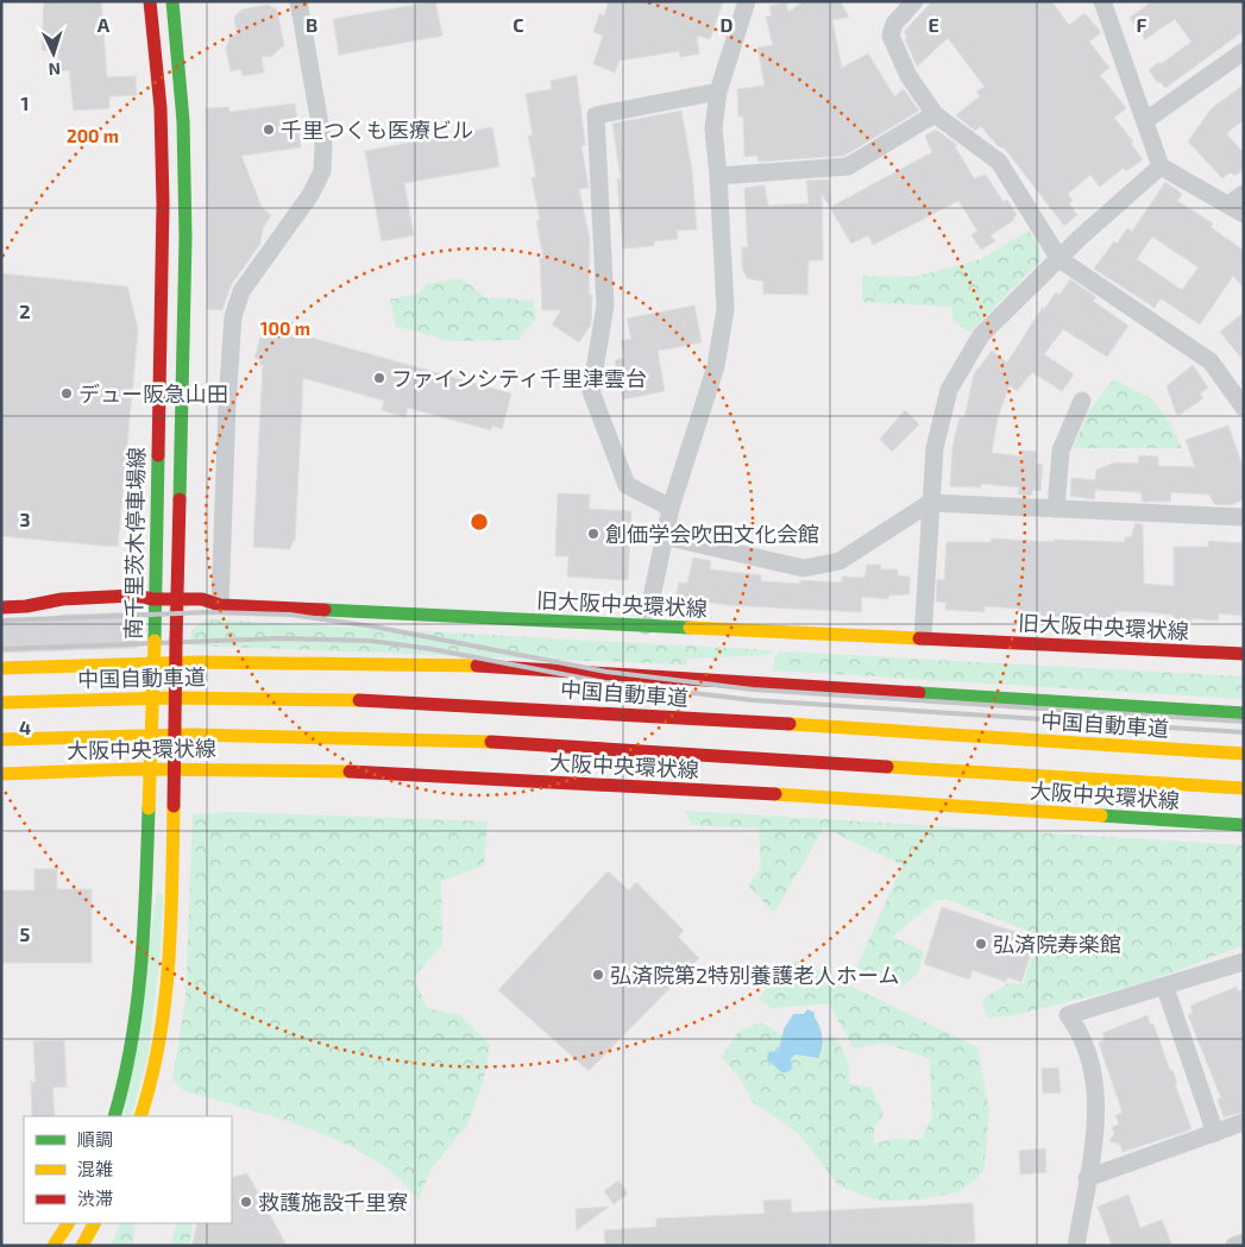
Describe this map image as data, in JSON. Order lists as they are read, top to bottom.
{
  "streets": {
    "main road": [
      "南千里茨木停車場線",
      "旧大阪中央環状線",
      "中国自動車道",
      "大阪中央環状線"
    ]
  },
  "crossings": [
    ["南千里茨木停車場線", "旧大阪中央環状線"]
  ],
  "places": [
    "千里つくも医療ビル",
    "ファインシティ千里津雲台",
    "デュー阪急山田",
    "創価学会吹田文化会館",
    "弘済院寿楽館",
    "弘済院第2特別養護老人ホーム",
    "救護施設千里寮"
  ],
  "legend": ["順調", "混雑", "渋滞"],
  "north": "bottom",
  "grid": {
    "columns": [
      "A",
      "B",
      "C",
      "D",
      "E",
      "F"
    ],
    "rows": [
      "1",
      "2",
      "3",
      "4",
      "5"
    ]
  },
  "rings": ["200 m", "100 m"]
}
